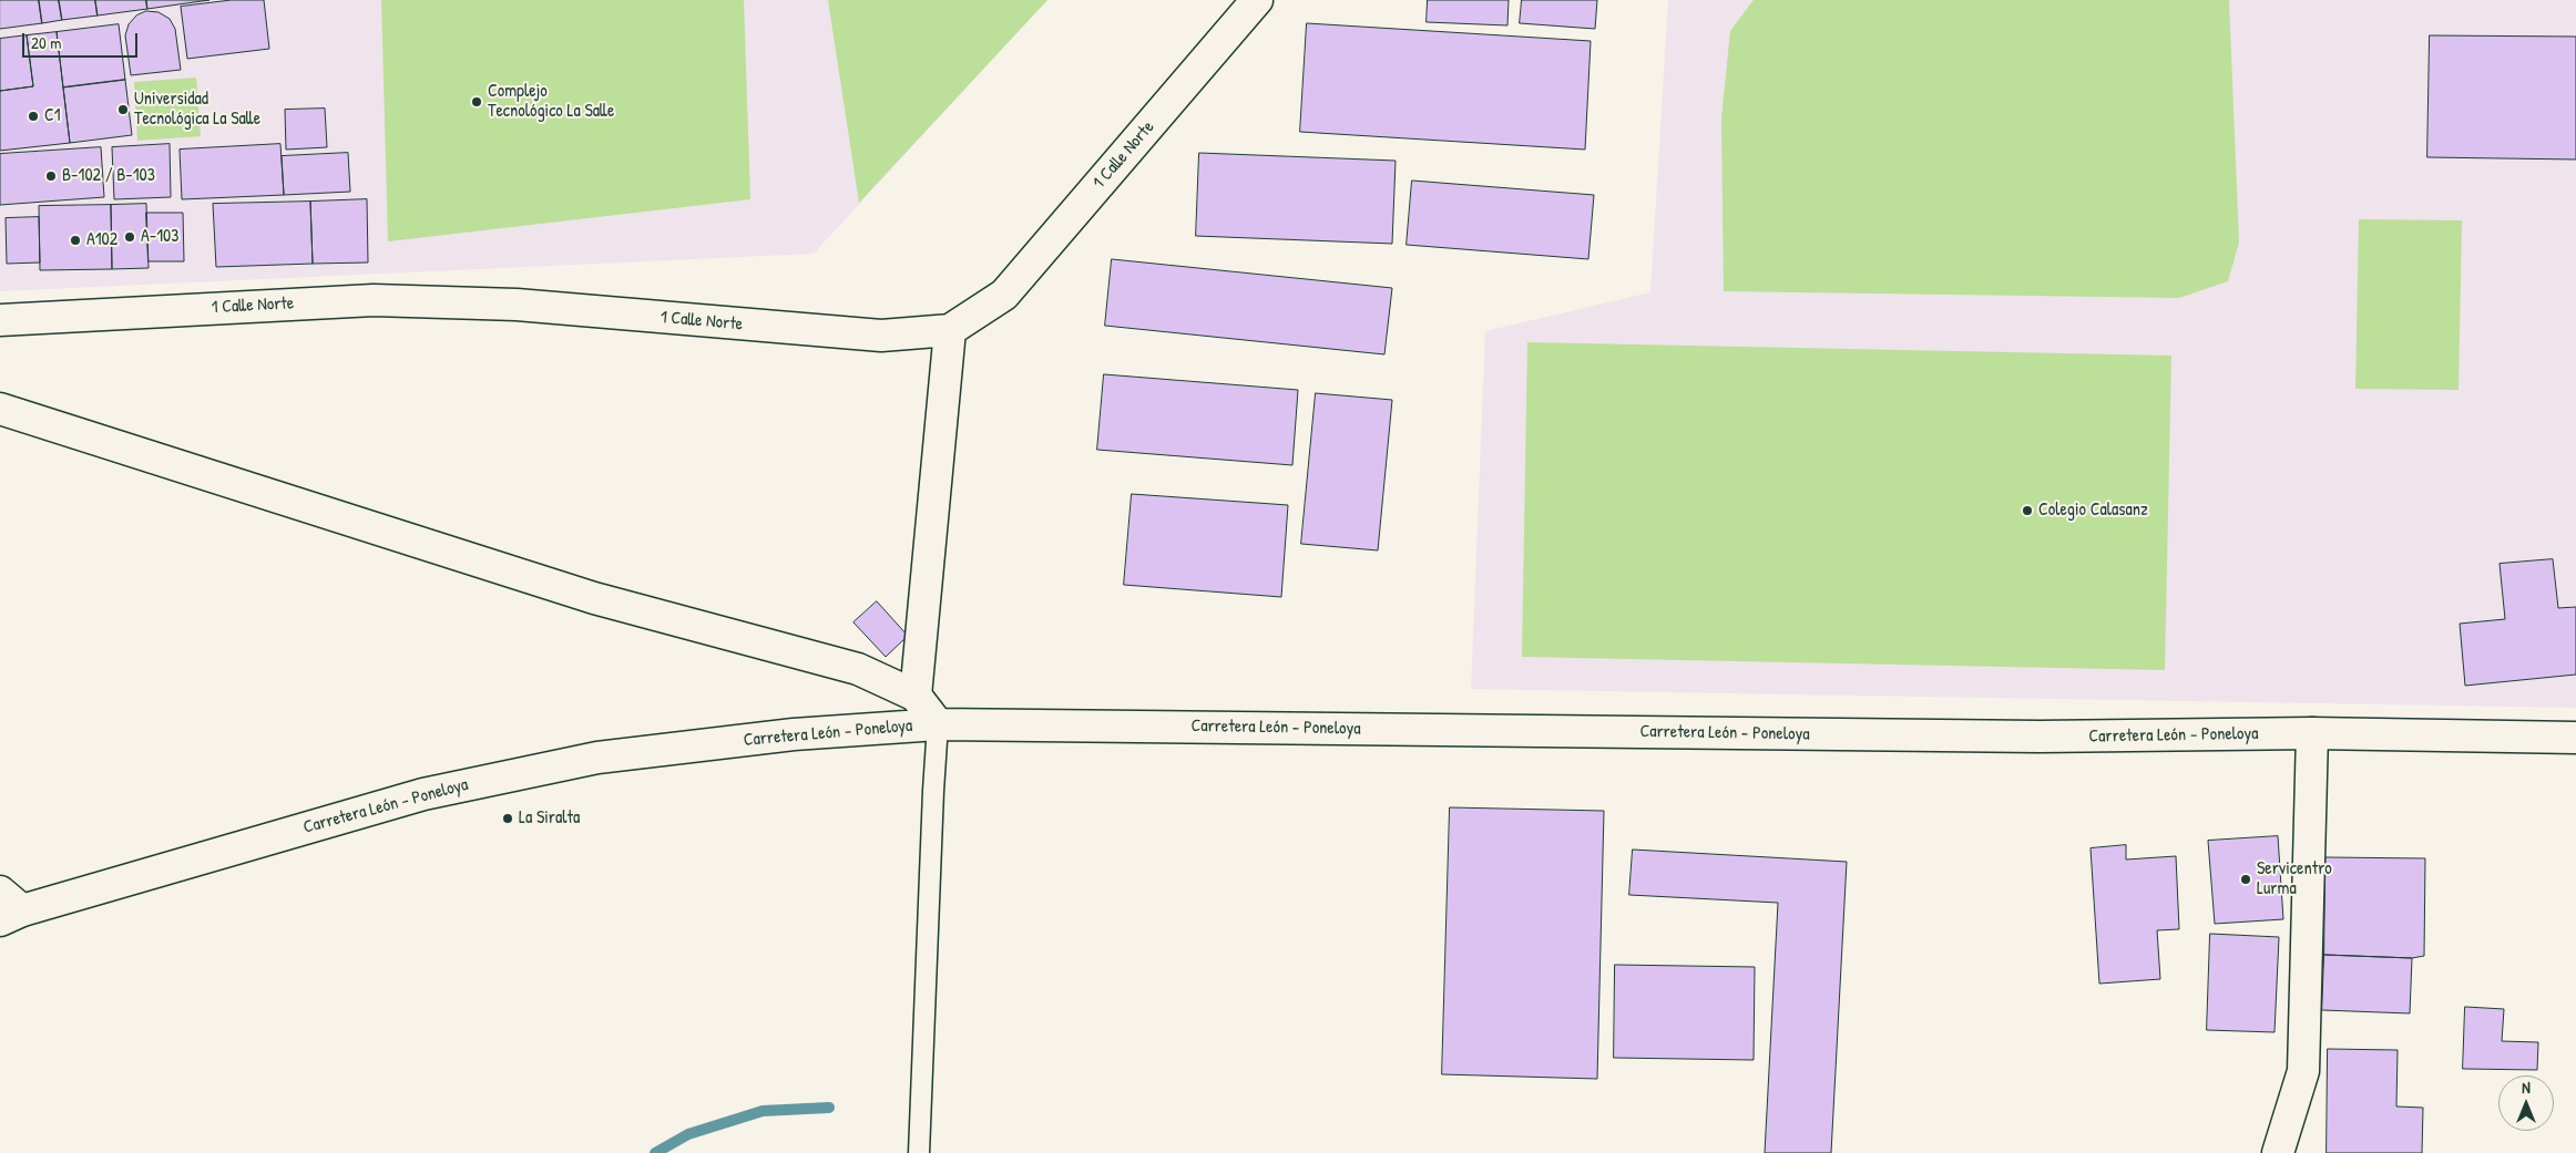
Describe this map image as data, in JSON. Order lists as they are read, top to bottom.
{
  "streets": {
    "street": ["1 Calle Norte", "Carretera León - Poneloya"]
  },
  "places": [
    "Complejo Tecnológico La Salle",
    "Universidad Tecnológica La Salle",
    "C1",
    "B-102 / B-103",
    "A-103",
    "A102",
    "Colegio Calasanz",
    "La Siralta",
    "Servicentro Lurma"
  ],
  "scale_bar": "20 m",
  "north": "top"
}
